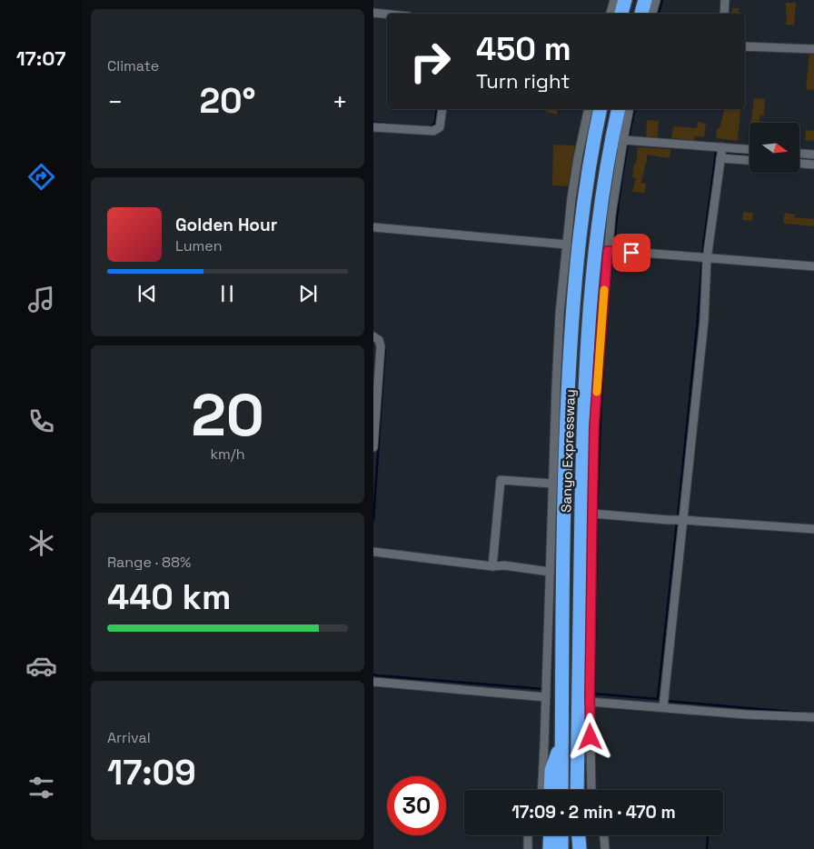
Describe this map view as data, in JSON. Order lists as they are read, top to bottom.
{
  "streets": {
    "highway": ["Sanyo Expressway"]
  },
  "north": "right",
  "page": {
    "tabs": "17:07",
    "tile": [
      "Climate",
      ["20", "km/h"],
      ["Range · 88%", "440 km"],
      ["Arrival", "17:09"]
    ],
    "turn": ["450 m", "Turn right"],
    "heat": ["−", "20°", "+"],
    "song": ["Golden Hour", "Lumen"],
    "limit": "30",
    "trip": "17:09 · 2 min · 470 m"
  }
}
